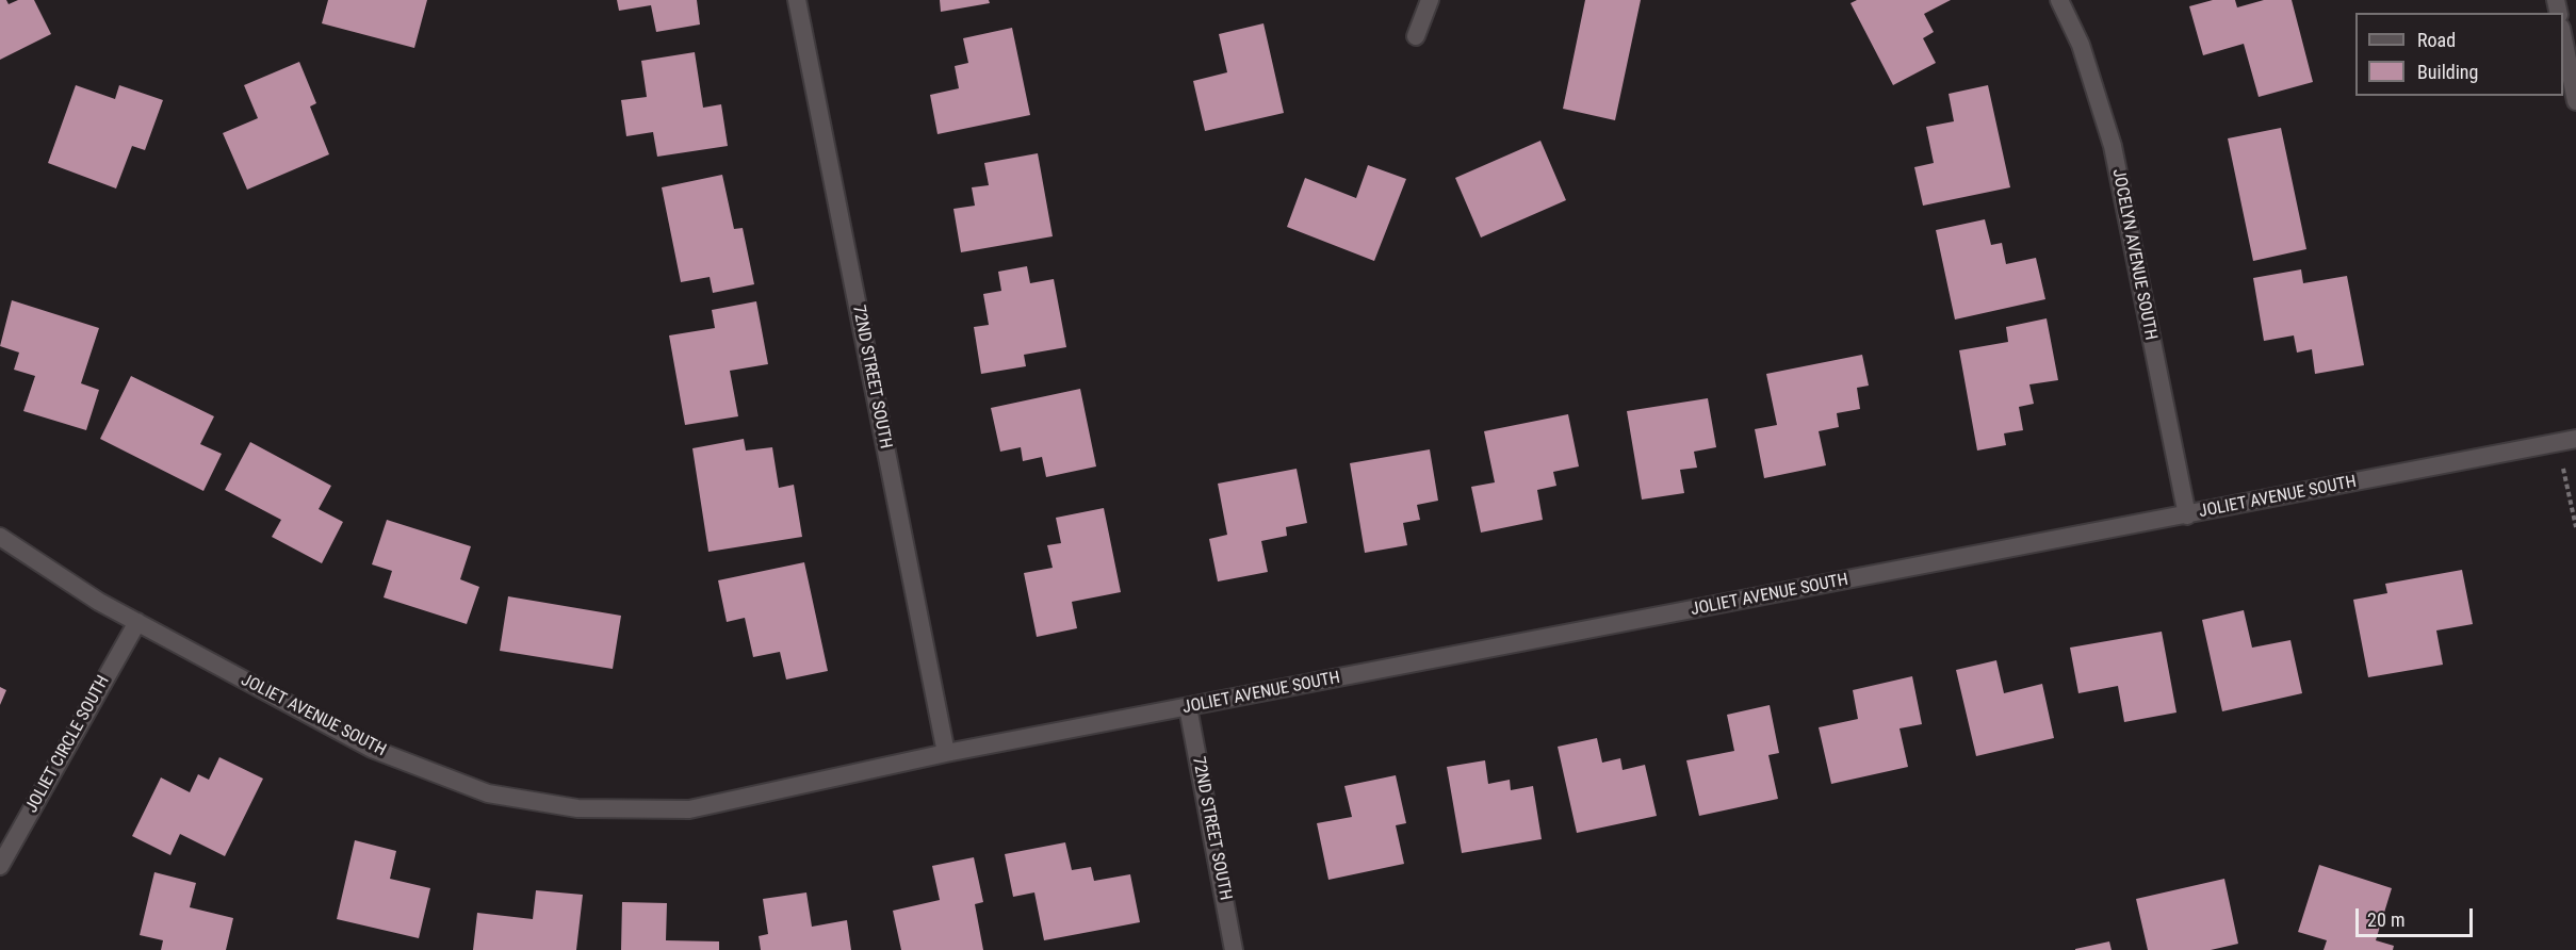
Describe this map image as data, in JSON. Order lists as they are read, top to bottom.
{
  "streets": {
    "street": [
      "JOCELYN AVENUE SOUTH",
      "72ND STREET SOUTH",
      "JOLIET AVENUE SOUTH",
      "JOLIET CIRCLE SOUTH"
    ]
  },
  "crossings": [
    ["JOCELYN AVENUE SOUTH", "JOLIET AVENUE SOUTH"],
    ["72ND STREET SOUTH", "JOLIET AVENUE SOUTH"],
    ["JOLIET AVENUE SOUTH", "JOLIET CIRCLE SOUTH"]
  ],
  "legend": ["Road", "Building"],
  "scale_bar": "20 m"
}
